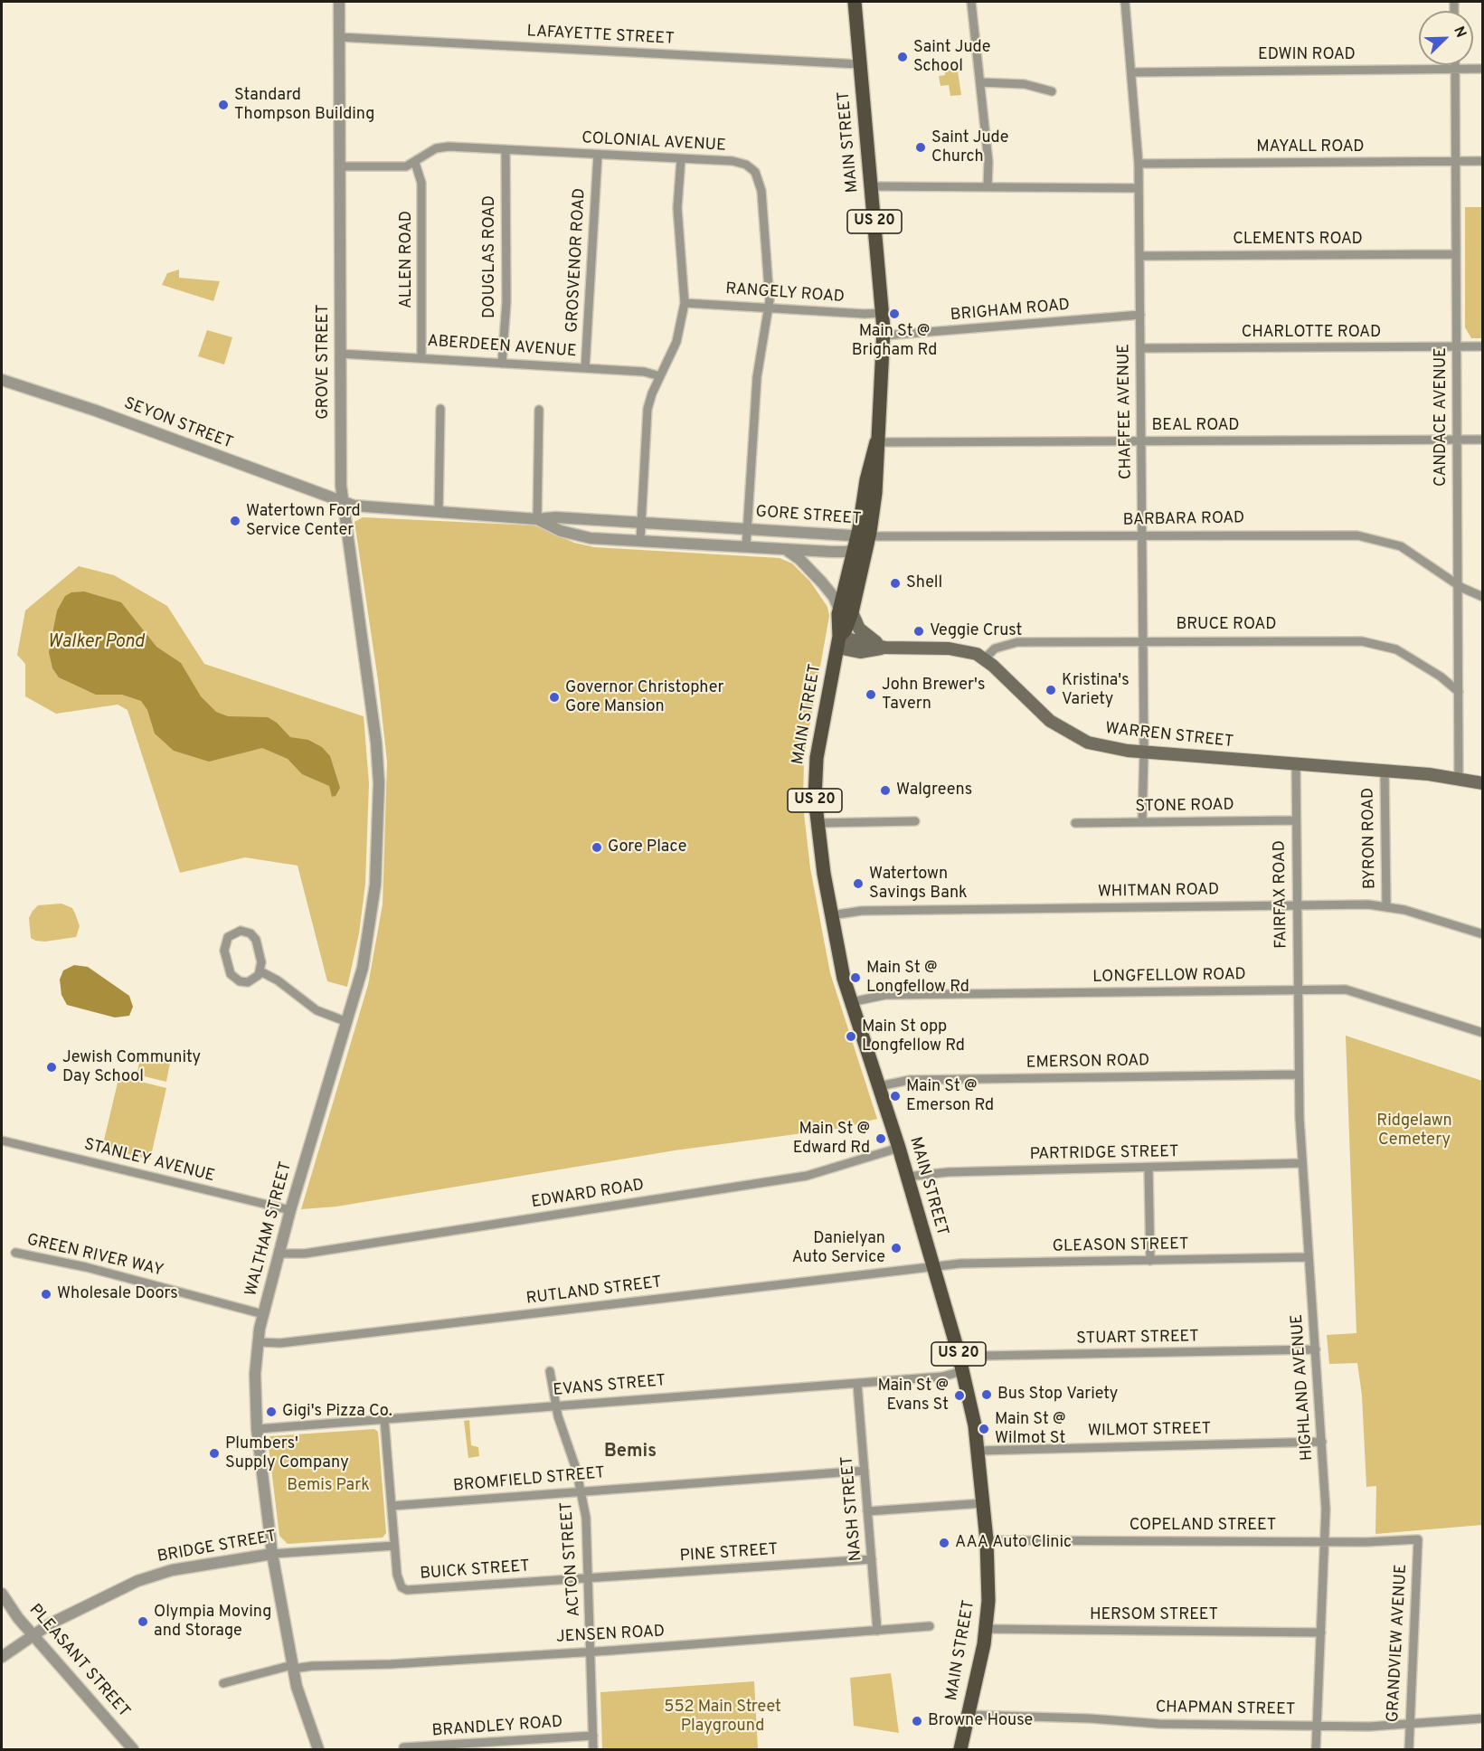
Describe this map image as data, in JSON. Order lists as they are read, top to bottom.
{
  "streets": {
    "main road": ["MAIN STREET", "US 20", "WARREN STREET"],
    "street": [
      "LAFAYETTE STREET",
      "EDWIN ROAD",
      "COLONIAL AVENUE",
      "MAYALL ROAD",
      "CLEMENTS ROAD",
      "DOUGLAS ROAD",
      "ALLEN ROAD",
      "GROSVENOR ROAD",
      "RANGELY ROAD",
      "BRIGHAM ROAD",
      "CHARLOTTE ROAD",
      "ABERDEEN AVENUE",
      "GROVE STREET",
      "CHAFFEE AVENUE",
      "CANDACE AVENUE",
      "SEYON STREET",
      "BEAL ROAD",
      "GORE STREET",
      "BARBARA ROAD",
      "BRUCE ROAD",
      "STONE ROAD",
      "BYRON ROAD",
      "WHITMAN ROAD",
      "FAIRFAX ROAD",
      "LONGFELLOW ROAD",
      "EMERSON ROAD",
      "PARTRIDGE STREET",
      "STANLEY AVENUE",
      "EDWARD ROAD",
      "WALTHAM STREET",
      "GLEASON STREET",
      "GREEN RIVER WAY",
      "RUTLAND STREET",
      "STUART STREET",
      "EVANS STREET",
      "HIGHLAND AVENUE",
      "WILMOT STREET",
      "BROMFIELD STREET",
      "NASH STREET",
      "COPELAND STREET",
      "BRIDGE STREET",
      "PINE STREET",
      "ACTON STREET",
      "BUICK STREET",
      "HERSOM STREET",
      "JENSEN ROAD",
      "GRANDVIEW AVENUE",
      "PLEASANT STREET",
      "CHAPMAN STREET",
      "BRANDLEY ROAD"
    ]
  },
  "crossings": [
    ["LAFAYETTE STREET", "MAIN STREET"],
    ["LAFAYETTE STREET", "GROVE STREET"],
    ["EDWIN ROAD", "CHAFFEE AVENUE"],
    ["EDWIN ROAD", "CANDACE AVENUE"],
    ["MAIN STREET", "RANGELY ROAD"],
    ["MAIN STREET", "BRIGHAM ROAD"],
    ["MAIN STREET", "BEAL ROAD"],
    ["MAIN STREET", "GORE STREET"],
    ["MAIN STREET", "BARBARA ROAD"],
    ["MAIN STREET", "WARREN STREET"],
    ["MAIN STREET", "WHITMAN ROAD"],
    ["MAIN STREET", "LONGFELLOW ROAD"],
    ["MAIN STREET", "EMERSON ROAD"],
    ["MAIN STREET", "PARTRIDGE STREET"],
    ["MAIN STREET", "EDWARD ROAD"],
    ["MAIN STREET", "GLEASON STREET"],
    ["MAIN STREET", "RUTLAND STREET"],
    ["MAIN STREET", "STUART STREET"],
    ["MAIN STREET", "EVANS STREET"],
    ["MAIN STREET", "WILMOT STREET"],
    ["MAIN STREET", "COPELAND STREET"],
    ["MAIN STREET", "HERSOM STREET"],
    ["MAIN STREET", "CHAPMAN STREET"],
    ["COLONIAL AVENUE", "DOUGLAS ROAD"],
    ["COLONIAL AVENUE", "ALLEN ROAD"],
    ["COLONIAL AVENUE", "GROSVENOR ROAD"],
    ["COLONIAL AVENUE", "RANGELY ROAD"],
    ["COLONIAL AVENUE", "GROVE STREET"],
    ["COLONIAL AVENUE", "GORE STREET"],
    ["MAYALL ROAD", "CHAFFEE AVENUE"],
    ["MAYALL ROAD", "CANDACE AVENUE"],
    ["CLEMENTS ROAD", "CHAFFEE AVENUE"],
    ["CLEMENTS ROAD", "CANDACE AVENUE"],
    ["DOUGLAS ROAD", "ABERDEEN AVENUE"],
    ["ALLEN ROAD", "ABERDEEN AVENUE"],
    ["GROSVENOR ROAD", "ABERDEEN AVENUE"],
    ["BRIGHAM ROAD", "CHAFFEE AVENUE"],
    ["CHARLOTTE ROAD", "CHAFFEE AVENUE"],
    ["CHARLOTTE ROAD", "CANDACE AVENUE"],
    ["ABERDEEN AVENUE", "GROVE STREET"],
    ["GROVE STREET", "SEYON STREET"],
    ["GROVE STREET", "GORE STREET"],
    ["GROVE STREET", "WALTHAM STREET"],
    ["CHAFFEE AVENUE", "BEAL ROAD"],
    ["CHAFFEE AVENUE", "BARBARA ROAD"],
    ["CHAFFEE AVENUE", "BRUCE ROAD"],
    ["CHAFFEE AVENUE", "WARREN STREET"],
    ["CHAFFEE AVENUE", "STONE ROAD"],
    ["CANDACE AVENUE", "BEAL ROAD"],
    ["CANDACE AVENUE", "BARBARA ROAD"],
    ["CANDACE AVENUE", "BRUCE ROAD"],
    ["CANDACE AVENUE", "WARREN STREET"],
    ["SEYON STREET", "GORE STREET"],
    ["GORE STREET", "BARBARA ROAD"],
    ["BRUCE ROAD", "WARREN STREET"],
    ["WARREN STREET", "BYRON ROAD"],
    ["WARREN STREET", "FAIRFAX ROAD"],
    ["STONE ROAD", "FAIRFAX ROAD"],
    ["BYRON ROAD", "WHITMAN ROAD"],
    ["WHITMAN ROAD", "FAIRFAX ROAD"],
    ["FAIRFAX ROAD", "LONGFELLOW ROAD"],
    ["FAIRFAX ROAD", "HIGHLAND AVENUE"],
    ["EMERSON ROAD", "HIGHLAND AVENUE"],
    ["PARTRIDGE STREET", "HIGHLAND AVENUE"],
    ["STANLEY AVENUE", "WALTHAM STREET"],
    ["EDWARD ROAD", "WALTHAM STREET"],
    ["WALTHAM STREET", "GREEN RIVER WAY"],
    ["WALTHAM STREET", "RUTLAND STREET"],
    ["WALTHAM STREET", "EVANS STREET"],
    ["WALTHAM STREET", "BRIDGE STREET"],
    ["WALTHAM STREET", "JENSEN ROAD"],
    ["GLEASON STREET", "RUTLAND STREET"],
    ["GLEASON STREET", "HIGHLAND AVENUE"],
    ["STUART STREET", "EVANS STREET"],
    ["STUART STREET", "HIGHLAND AVENUE"],
    ["EVANS STREET", "NASH STREET"],
    ["EVANS STREET", "ACTON STREET"],
    ["EVANS STREET", "BUICK STREET"],
    ["HIGHLAND AVENUE", "WILMOT STREET"],
    ["HIGHLAND AVENUE", "COPELAND STREET"],
    ["HIGHLAND AVENUE", "HERSOM STREET"],
    ["HIGHLAND AVENUE", "CHAPMAN STREET"],
    ["BROMFIELD STREET", "NASH STREET"],
    ["BROMFIELD STREET", "ACTON STREET"],
    ["BROMFIELD STREET", "BUICK STREET"],
    ["NASH STREET", "PINE STREET"],
    ["NASH STREET", "JENSEN ROAD"],
    ["COPELAND STREET", "GRANDVIEW AVENUE"],
    ["BRIDGE STREET", "BUICK STREET"],
    ["BRIDGE STREET", "PLEASANT STREET"],
    ["PINE STREET", "ACTON STREET"],
    ["PINE STREET", "BUICK STREET"],
    ["ACTON STREET", "BUICK STREET"],
    ["ACTON STREET", "JENSEN ROAD"],
    ["ACTON STREET", "BRANDLEY ROAD"],
    ["GRANDVIEW AVENUE", "CHAPMAN STREET"]
  ],
  "districts": ["Bemis"],
  "water": ["Walker Pond"],
  "parks": ["Ridgelawn Cemetery", "Bemis Park", "552 Main Street Playground"],
  "places": [
    "Saint Jude School",
    "Standard Thompson Building",
    "Saint Jude Church",
    "Main St @ Brigham Rd",
    "Watertown Ford Service Center",
    "Shell",
    "Veggie Crust",
    "Kristina's Variety",
    "John Brewer's Tavern",
    "Governor Christopher Gore Mansion",
    "Walgreens",
    "Gore Place",
    "Watertown Savings Bank",
    "Main St @ Longfellow Rd",
    "Main St opp Longfellow Rd",
    "Jewish Community Day School",
    "Main St @ Emerson Rd",
    "Main St @ Edward Rd",
    "Danielyan Auto Service",
    "Wholesale Doors",
    "Bus Stop Variety",
    "Main St @ Evans St",
    "Gigi's Pizza Co.",
    "Main St @ Wilmot St",
    "Plumbers' Supply Company",
    "AAA Auto Clinic",
    "Olympia Moving and Storage",
    "Browne House"
  ],
  "north": "top right"
}
